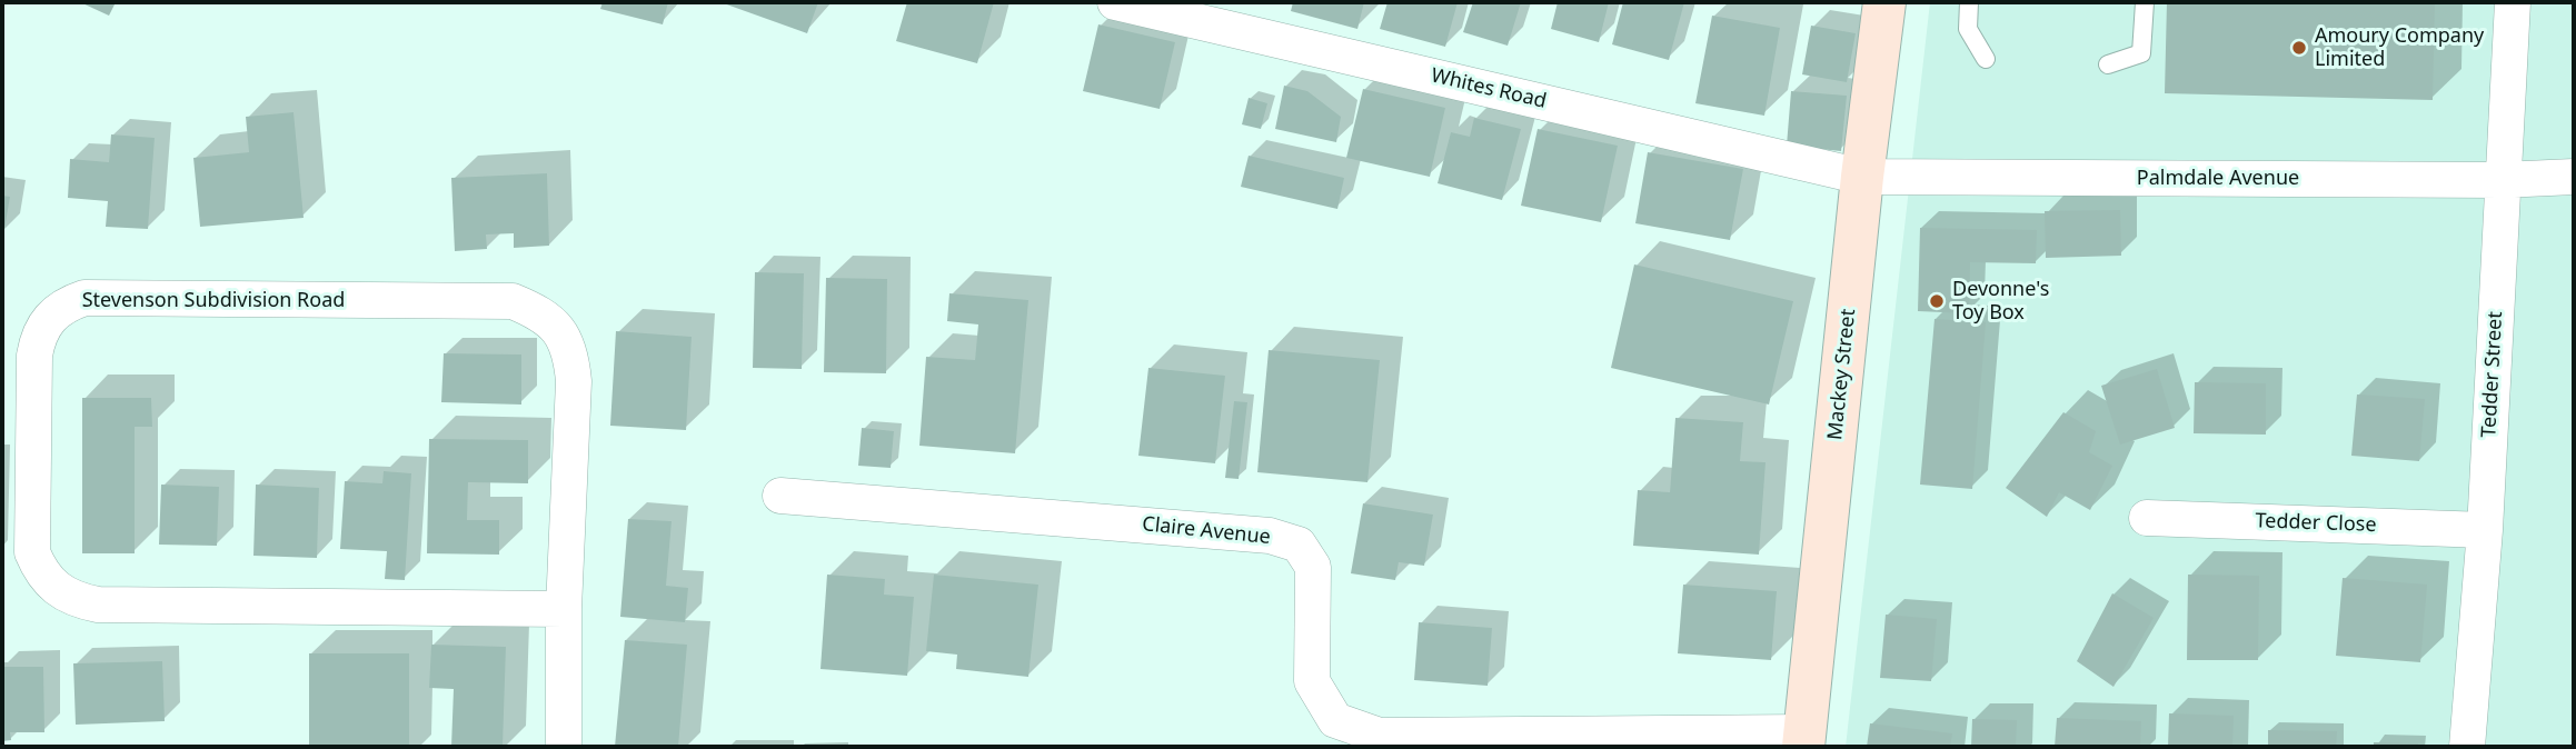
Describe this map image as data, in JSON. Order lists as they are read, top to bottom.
{
  "streets": {
    "main road": ["Mackey Street"],
    "street": [
      "Whites Road",
      "Palmdale Avenue",
      "Stevenson Subdivision Road",
      "Tedder Street",
      "Tedder Close",
      "Claire Avenue"
    ]
  },
  "crossings": [
    ["Whites Road", "Palmdale Avenue"],
    ["Whites Road", "Mackey Street"],
    ["Palmdale Avenue", "Mackey Street"],
    ["Palmdale Avenue", "Tedder Street"],
    ["Mackey Street", "Claire Avenue"],
    ["Tedder Street", "Tedder Close"]
  ],
  "places": ["Amoury Company Limited", "Devonne's Toy Box"]
}
